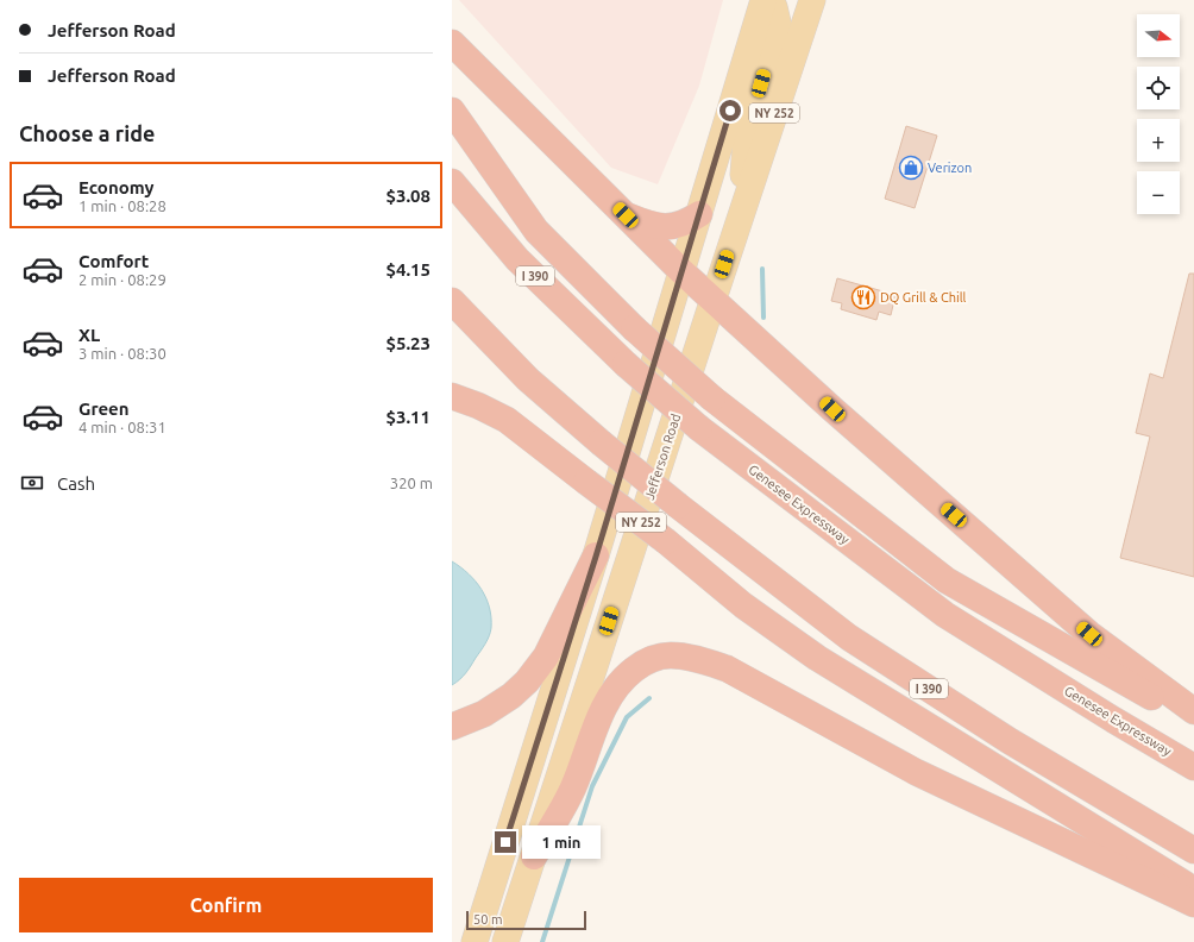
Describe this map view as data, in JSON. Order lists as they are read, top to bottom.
{
  "streets": {
    "highway": ["I 390", "Genesee Expressway"],
    "main road": ["NY 252", "Jefferson Road"]
  },
  "places": {
    "shop": ["Verizon"],
    "restaurant": ["DQ Grill & Chill"]
  },
  "scale_bar": "50 m",
  "north": "right",
  "page": {
    "banner": ["Jefferson Road", "Jefferson Road"],
    "map_buttons": ["+", "−"],
    "heading": "Choose a ride",
    "list": [
      {
        "name": "Economy",
        "note": "1 min · 08:28",
        "value": "$3.08"
      },
      {
        "name": "Comfort",
        "note": "2 min · 08:29",
        "value": "$4.15"
      },
      {
        "name": "XL",
        "note": "3 min · 08:30",
        "value": "$5.23"
      },
      {
        "name": "Green",
        "note": "4 min · 08:31",
        "value": "$3.11"
      }
    ],
    "pay": ["Cash", "320 m"],
    "bubble": "1 min",
    "buttons": "Confirm",
    "scale": "50 m"
  }
}
